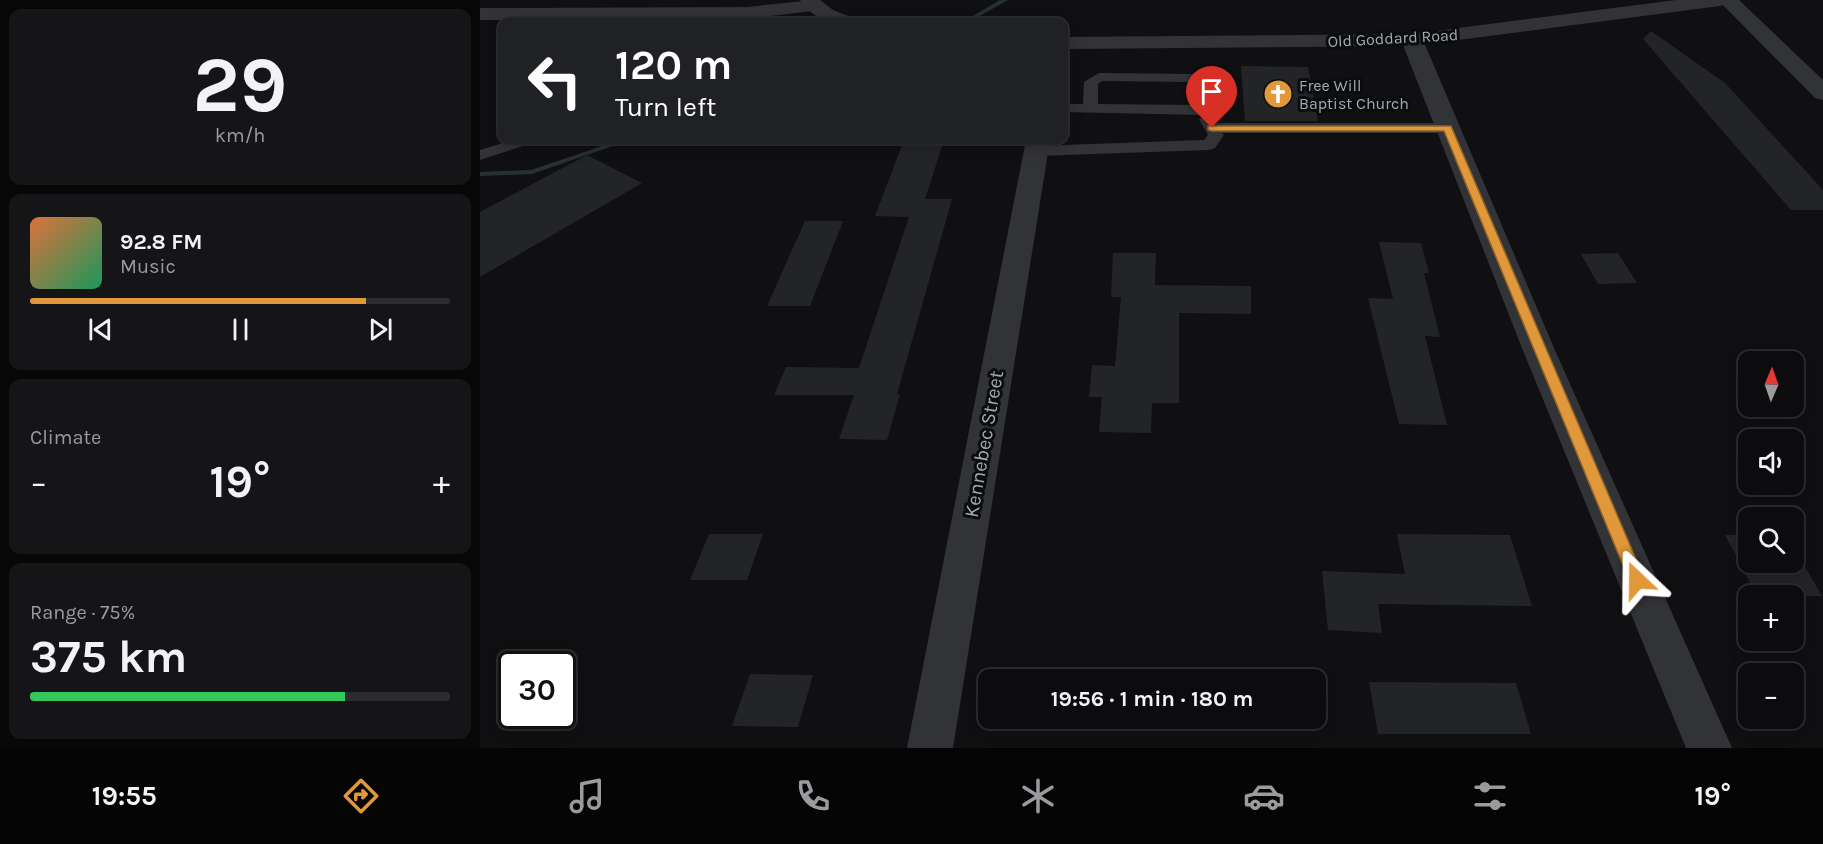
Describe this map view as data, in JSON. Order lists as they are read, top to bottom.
{
  "streets": {
    "street": ["Old Goddard Road", "Kennebec Street"]
  },
  "places": {
    "church": ["Free Will Baptist Church"]
  },
  "north": "top",
  "page": {
    "tile": [
      ["29", "km/h"],
      "Climate",
      ["Range · 75%", "375 km"]
    ],
    "turn": ["120 m", "Turn left"],
    "song": ["92.8 FM", "Music"],
    "map_buttons": ["+", "−"],
    "heat": ["−", "19°", "+"],
    "limit": "30",
    "trip": "19:56 · 1 min · 180 m",
    "tabs": ["19:55", "19°"]
  }
}
